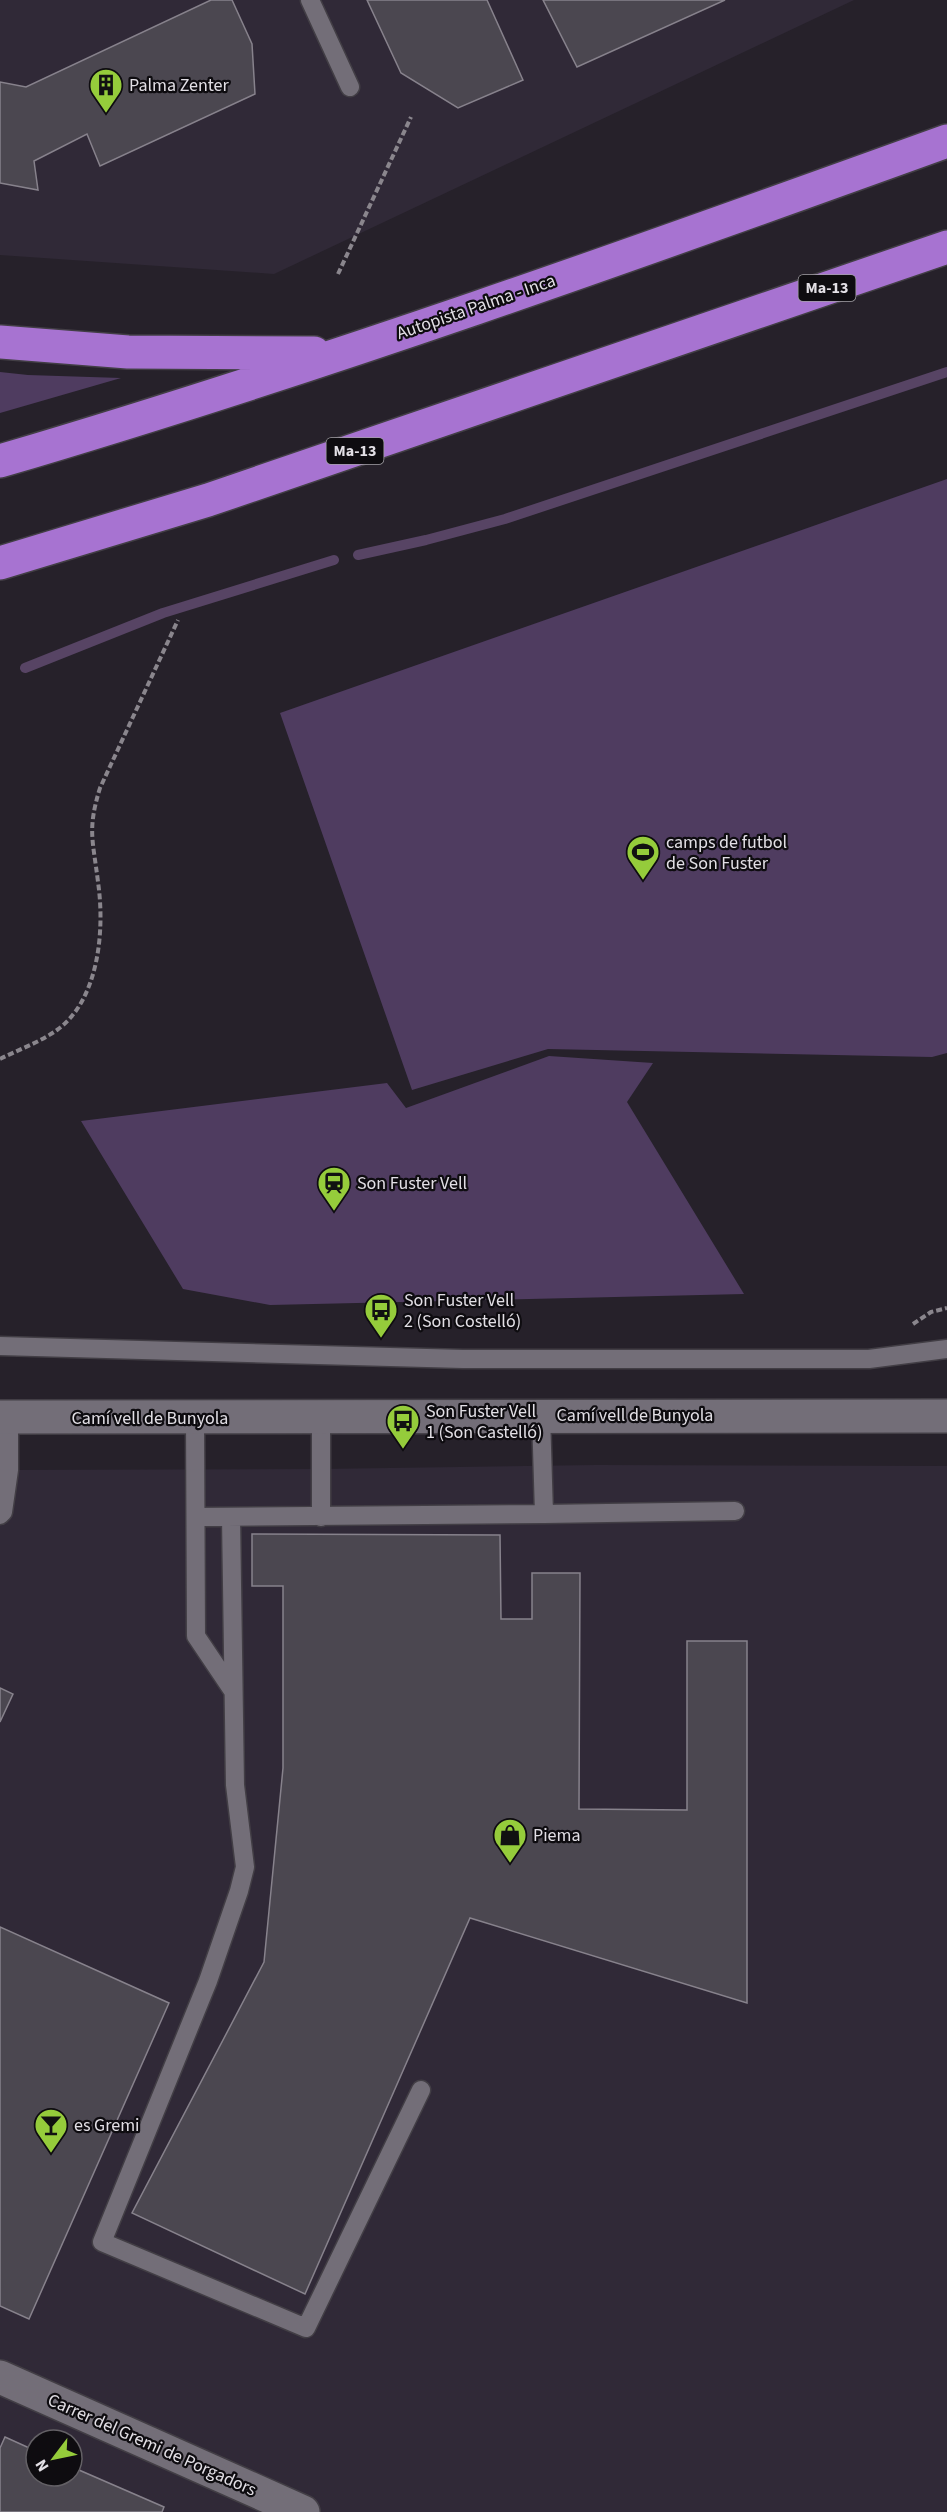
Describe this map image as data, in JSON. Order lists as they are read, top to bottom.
{
  "streets": {
    "highway": ["Ma-13", "Autopista Palma - Inca"],
    "main road": ["Camí vell de Bunyola", "Carrer del Gremi de Porgadors"]
  },
  "places": {
    "building": ["Palma Zenter"],
    "sports": ["camps de futbol de Son Fuster"],
    "station": ["Son Fuster Vell"],
    "bus stop": ["Son Fuster Vell 2 (Son Costelló)", "Son Fuster Vell 1 (Son Castelló)"],
    "shop": ["Piema"],
    "bar": ["es Gremi"]
  },
  "north": "bottom left"
}
